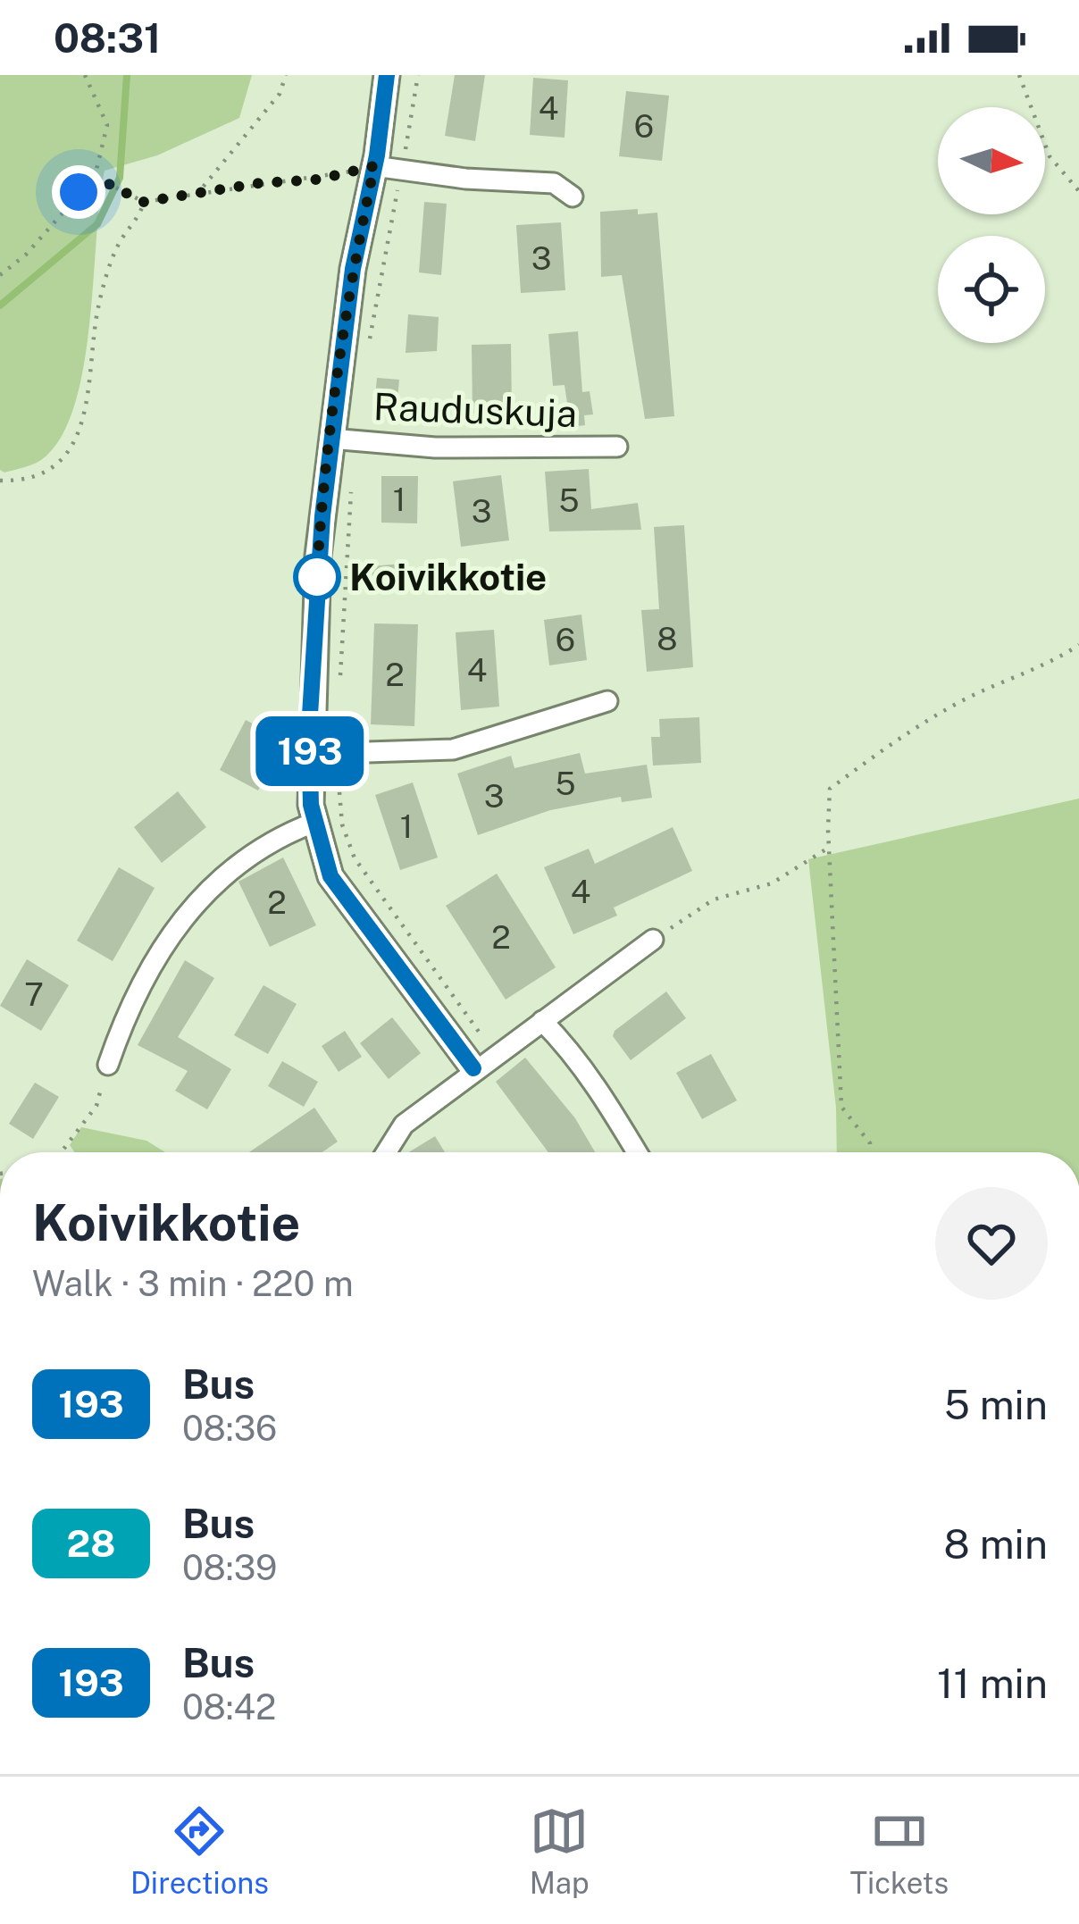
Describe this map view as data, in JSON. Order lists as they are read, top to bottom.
{
  "streets": {
    "street": ["Rauduskuja"]
  },
  "places": ["Koivikkotie"],
  "lines": ["bus line 193"],
  "house_numbers": [
    "4",
    "6",
    "3",
    "1",
    "5",
    "3",
    "8",
    "6",
    "4",
    "2",
    "5",
    "3",
    "1",
    "4",
    "2",
    "2",
    "7"
  ],
  "north": "right",
  "page": {
    "status": "08:31",
    "on_map": "193",
    "heading": ["Koivikkotie", "Walk · 3 min · 220 m"],
    "list": [
      {
        "mark": "193",
        "name": "Bus",
        "note": "08:36",
        "value": "5 min"
      },
      {
        "mark": "28",
        "name": "Bus",
        "note": "08:39",
        "value": "8 min"
      },
      {
        "mark": "193",
        "name": "Bus",
        "note": "08:42",
        "value": "11 min"
      }
    ],
    "tabs": ["Directions", "Map", "Tickets"]
  }
}
